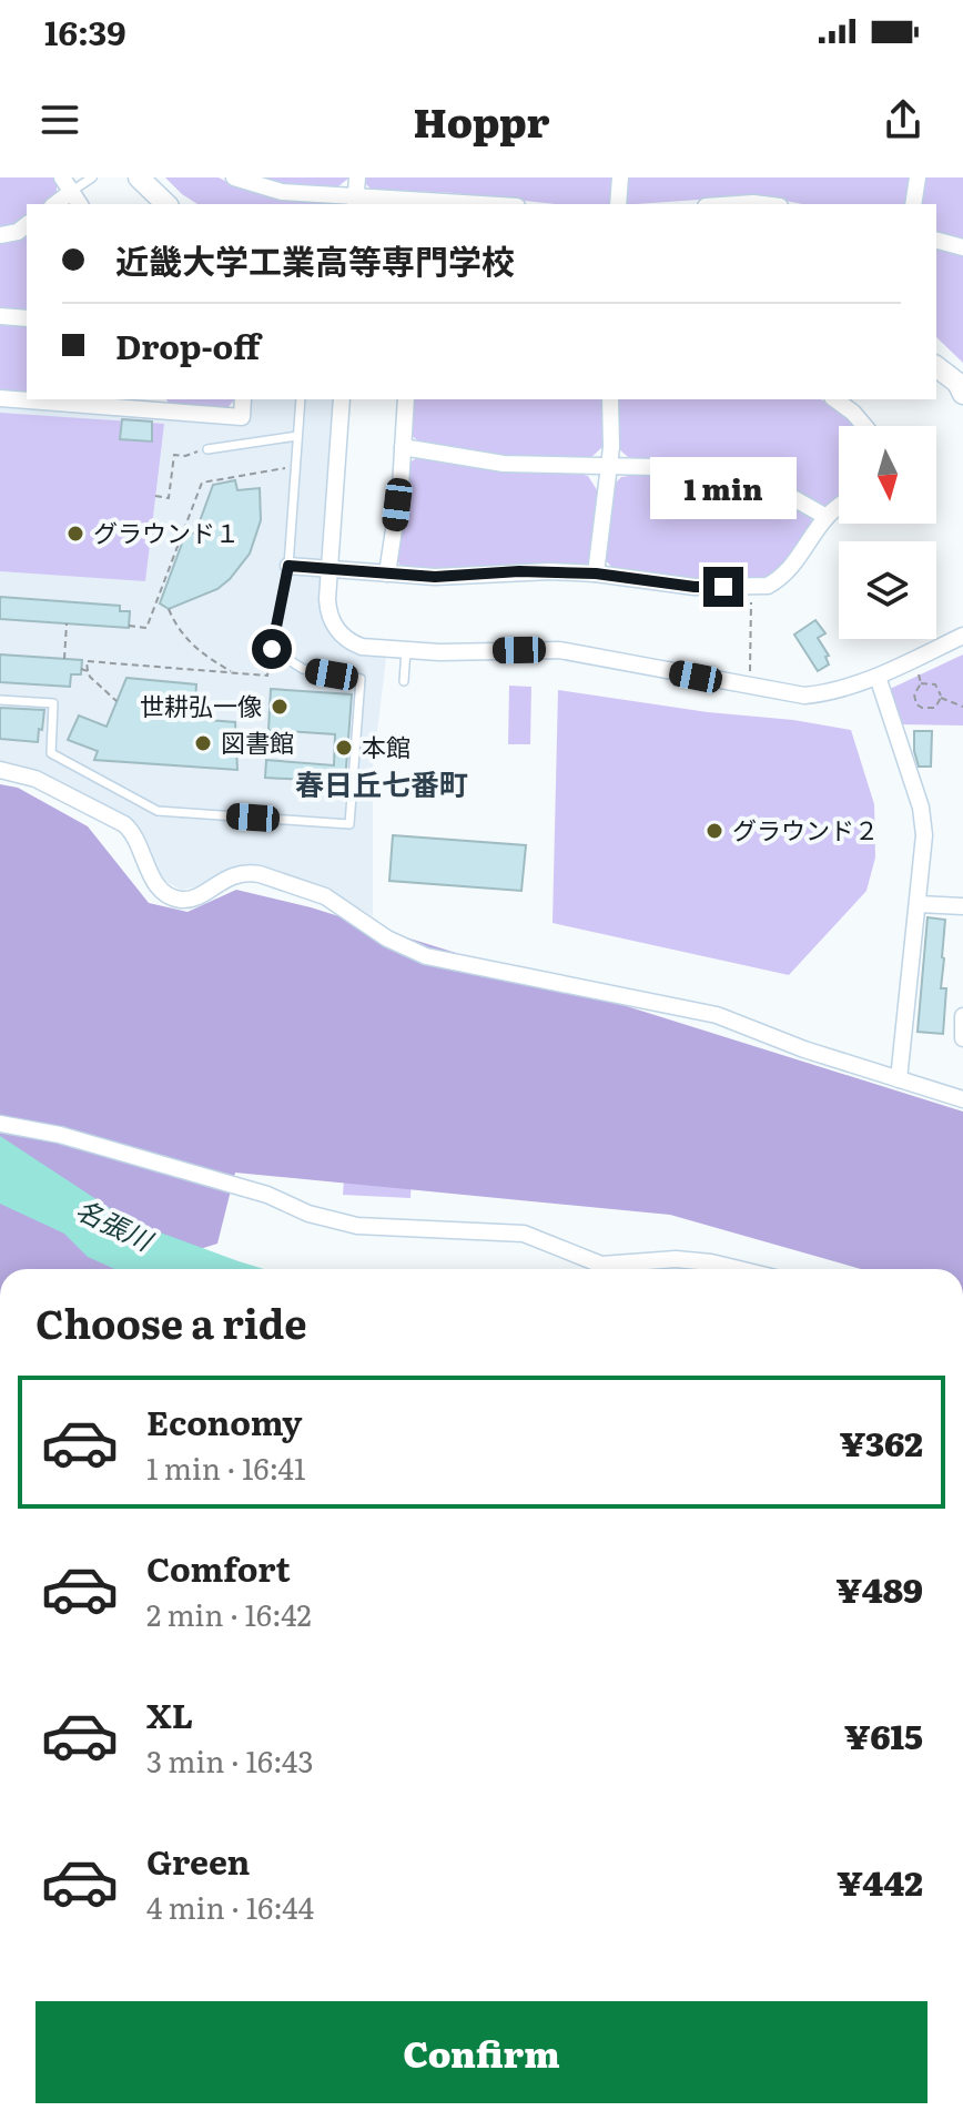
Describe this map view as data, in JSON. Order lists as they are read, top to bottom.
{
  "districts": ["春日丘七番町"],
  "water": ["名張川"],
  "places": [
    "グラウンド１",
    "世耕弘一像",
    "図書館",
    "本館",
    "グラウンド２"
  ],
  "north": "bottom",
  "page": {
    "status": "16:39",
    "header": "Hoppr",
    "banner": ["近畿大学工業高等専門学校", "Drop-off"],
    "bubble": "1 min",
    "heading": "Choose a ride",
    "list": [
      {
        "name": "Economy",
        "note": "1 min · 16:41",
        "value": "¥362"
      },
      {
        "name": "Comfort",
        "note": "2 min · 16:42",
        "value": "¥489"
      },
      {
        "name": "XL",
        "note": "3 min · 16:43",
        "value": "¥615"
      },
      {
        "name": "Green",
        "note": "4 min · 16:44",
        "value": "¥442"
      }
    ],
    "buttons": "Confirm"
  }
}
